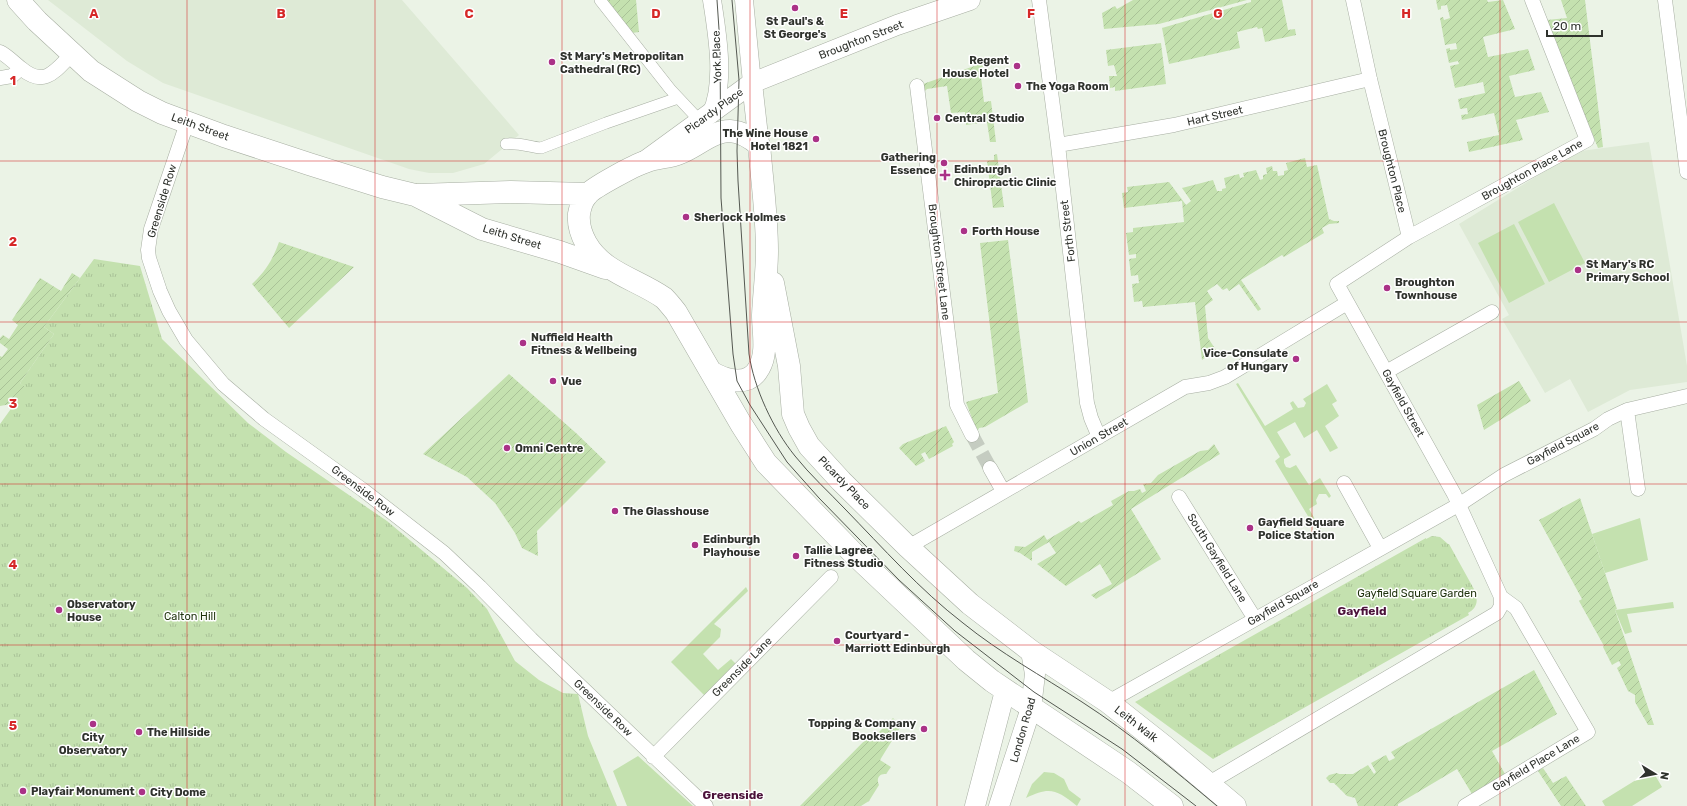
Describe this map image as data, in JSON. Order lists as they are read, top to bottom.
{
  "streets": {
    "main road": [
      "Broughton Street",
      "Picardy Place",
      "Leith Street",
      "Leith Walk",
      "London Road"
    ],
    "street": [
      "York Place",
      "Hart Street",
      "Broughton Place Lane",
      "Broughton Place",
      "Greenside Row",
      "Forth Street",
      "Broughton Street Lane",
      "Gayfield Street",
      "Union Street",
      "Gayfield Square",
      "South Gayfield Lane",
      "Greenside Lane",
      "Gayfield Place Lane"
    ]
  },
  "crossings": [
    ["Broughton Street", "Picardy Place"],
    ["York Place", "Picardy Place"],
    ["Picardy Place", "Leith Street"],
    ["Picardy Place", "Union Street"],
    ["Picardy Place", "Leith Walk"],
    ["Picardy Place", "London Road"],
    ["Hart Street", "Broughton Place"],
    ["Hart Street", "Forth Street"],
    ["Leith Street", "Greenside Row"],
    ["Broughton Place Lane", "Broughton Place"],
    ["Greenside Row", "Greenside Lane"],
    ["Forth Street", "Union Street"],
    ["Gayfield Street", "Union Street"],
    ["Gayfield Street", "Gayfield Square"],
    ["Gayfield Square", "South Gayfield Lane"],
    ["Gayfield Square", "Leith Walk"],
    ["Leith Walk", "London Road"]
  ],
  "districts": ["Gayfield", "Greenside"],
  "parks": ["Gayfield Square Garden", "Calton Hill"],
  "places": {
    "other": [
      "St Paul's & St George's",
      "St Mary's Metropolitan Cathedral (RC)",
      "Regent House Hotel",
      "The Yoga Room",
      "Central Studio",
      "The Wine House Hotel 1821",
      "Gathering Essence",
      "Sherlock Holmes",
      "Forth House",
      "St Mary's RC Primary School",
      "Broughton Townhouse",
      "Nuffield Health Fitness & Wellbeing",
      "Vice-Consulate of Hungary",
      "Vue",
      "Omni Centre",
      "The Glasshouse",
      "Gayfield Square Police Station",
      "Edinburgh Playhouse",
      "Tallie Lagree Fitness Studio",
      "Observatory House",
      "Courtyard - Marriott Edinburgh",
      "City Observatory",
      "Topping & Company Booksellers",
      "The Hillside",
      "Playfair Monument",
      "City Dome"
    ],
    "health": ["Edinburgh Chiropractic Clinic"]
  },
  "scale_bar": "20 m",
  "north": "right",
  "grid": {
    "columns": [
      "A",
      "B",
      "C",
      "D",
      "E",
      "F",
      "G",
      "H"
    ],
    "rows": [
      "1",
      "2",
      "3",
      "4",
      "5"
    ]
  }
}
